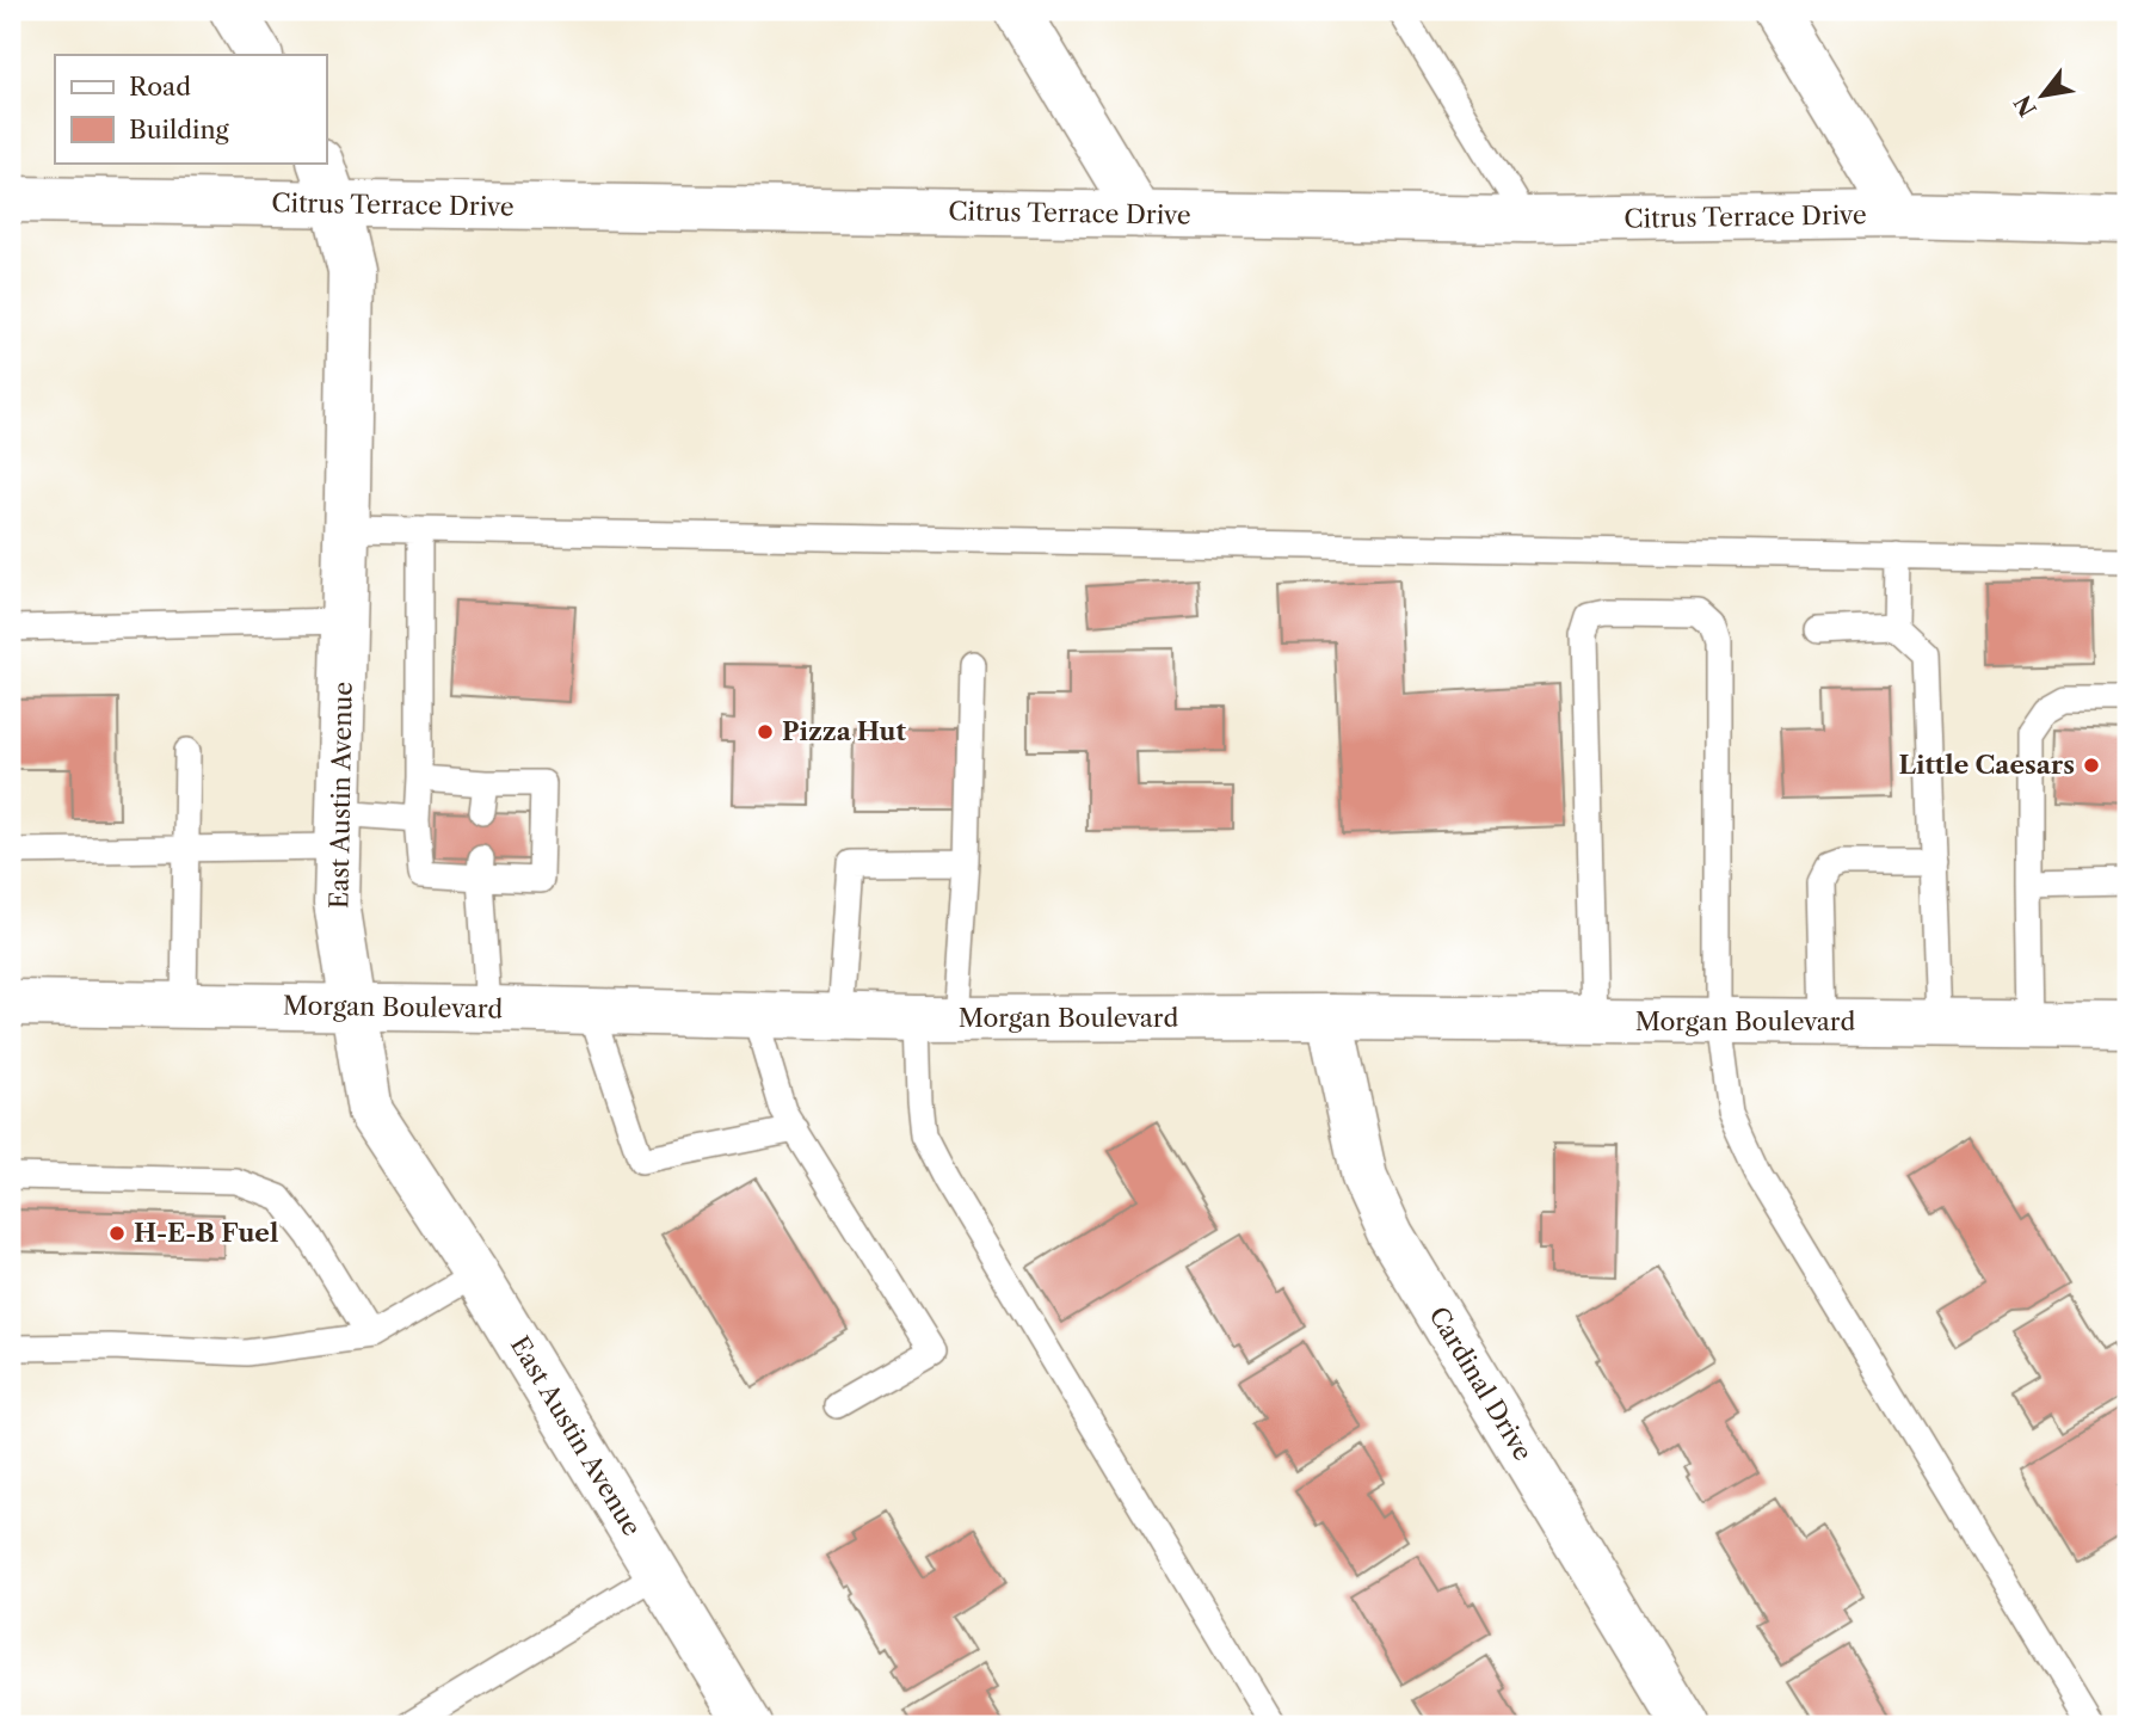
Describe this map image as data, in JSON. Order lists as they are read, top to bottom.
{
  "streets": {
    "street": [
      "Citrus Terrace Drive",
      "East Austin Avenue",
      "Morgan Boulevard",
      "Cardinal Drive"
    ]
  },
  "crossings": [
    ["Citrus Terrace Drive", "East Austin Avenue"],
    ["East Austin Avenue", "Morgan Boulevard"],
    ["Morgan Boulevard", "Cardinal Drive"]
  ],
  "places": ["Pizza Hut", "Little Caesars", "H-E-B Fuel"],
  "legend": ["Road", "Building"],
  "north": "bottom left"
}
